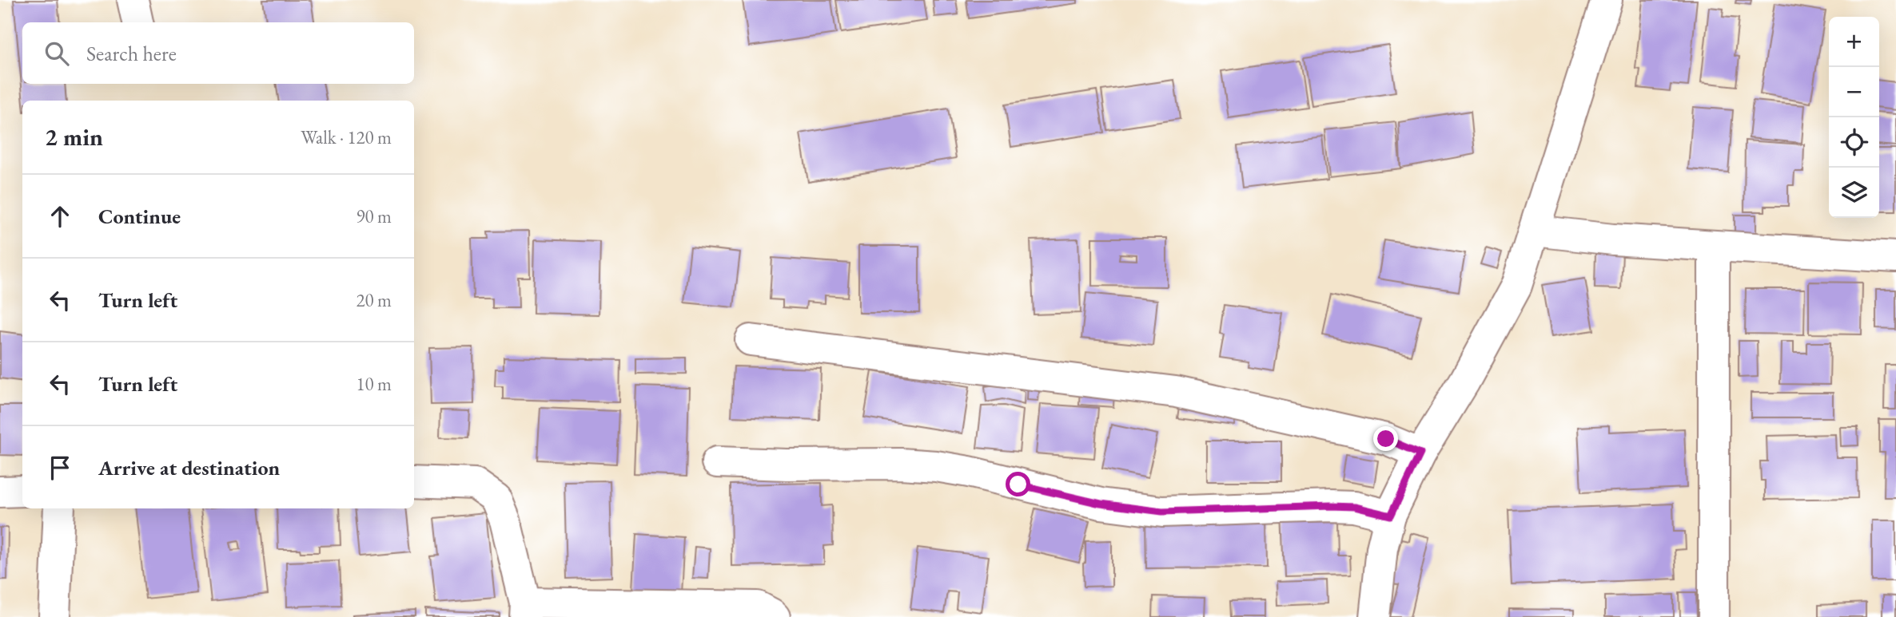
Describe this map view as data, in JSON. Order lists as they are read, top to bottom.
{
  "page": {
    "map_buttons": ["+", "−"],
    "search": "Search here",
    "heading": ["2 min", "Walk · 120 m"],
    "list": [
      ["Continue", "90 m"],
      ["Turn left", "20 m"],
      ["Turn left", "10 m"],
      "Arrive at destination"
    ]
  }
}
